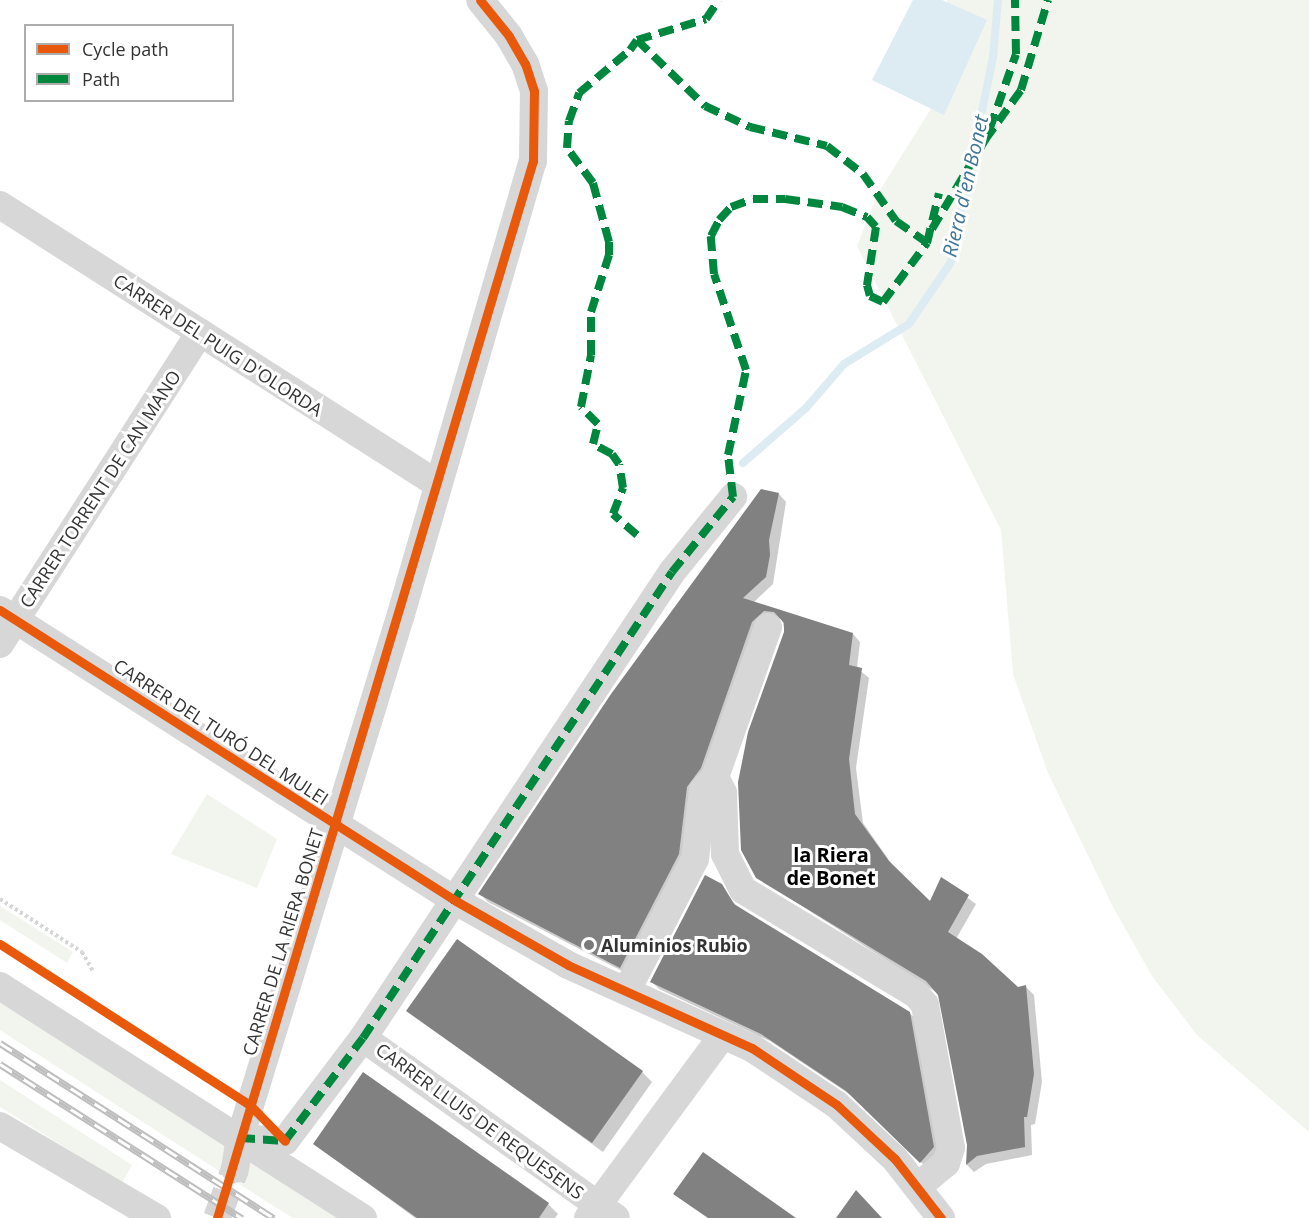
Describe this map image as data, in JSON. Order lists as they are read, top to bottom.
{
  "streets": {
    "street": [
      "CARRER DEL PUIG D'OLORDA",
      "CARRER TORRENT DE CAN MANO",
      "CARRER DEL TURÓ DEL MULEI",
      "CARRER DE LA RIERA BONET",
      "CARRER LLUIS DE REQUESENS"
    ]
  },
  "crossings": [
    ["CARRER DEL PUIG D'OLORDA", "CARRER TORRENT DE CAN MANO"],
    ["CARRER DEL PUIG D'OLORDA", "CARRER DE LA RIERA BONET"],
    ["CARRER TORRENT DE CAN MANO", "CARRER DEL TURÓ DEL MULEI"],
    ["CARRER DEL TURÓ DEL MULEI", "CARRER DE LA RIERA BONET"]
  ],
  "districts": ["la Riera de Bonet"],
  "water": ["Riera d'en Bonet"],
  "places": ["Aluminios Rubio"],
  "legend": ["Cycle path", "Path"]
}
